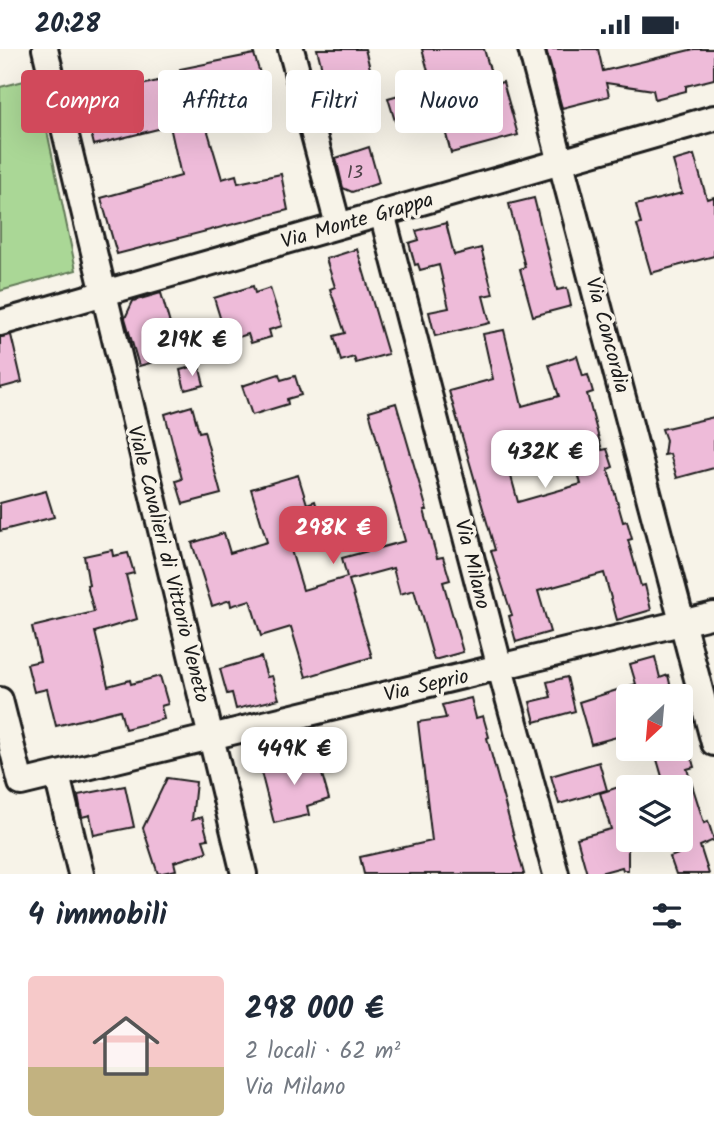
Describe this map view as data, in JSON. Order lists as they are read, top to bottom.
{
  "streets": {
    "street": [
      "Via Monte Grappa",
      "Via Concordia",
      "Viale Cavalieri di Vittorio Veneto",
      "Via Milano",
      "Via Seprio"
    ]
  },
  "crossings": [
    ["Via Monte Grappa", "Via Concordia"],
    ["Via Monte Grappa", "Viale Cavalieri di Vittorio Veneto"],
    ["Via Monte Grappa", "Via Milano"],
    ["Via Concordia", "Via Seprio"],
    ["Viale Cavalieri di Vittorio Veneto", "Via Seprio"],
    ["Via Milano", "Via Seprio"]
  ],
  "house_numbers": ["13"],
  "north": "bottom left",
  "page": {
    "status": "20:28",
    "chip": [
      "Compra",
      "Affitta",
      "Filtri",
      "Nuovo"
    ],
    "price": [
      "219K €",
      "432K €",
      "298K €",
      "449K €"
    ],
    "heading": "4 immobili",
    "list": [
      {
        "name": "298 000 €",
        "note": "2 locali · 62 m² · Via Milano"
      }
    ]
  }
}
